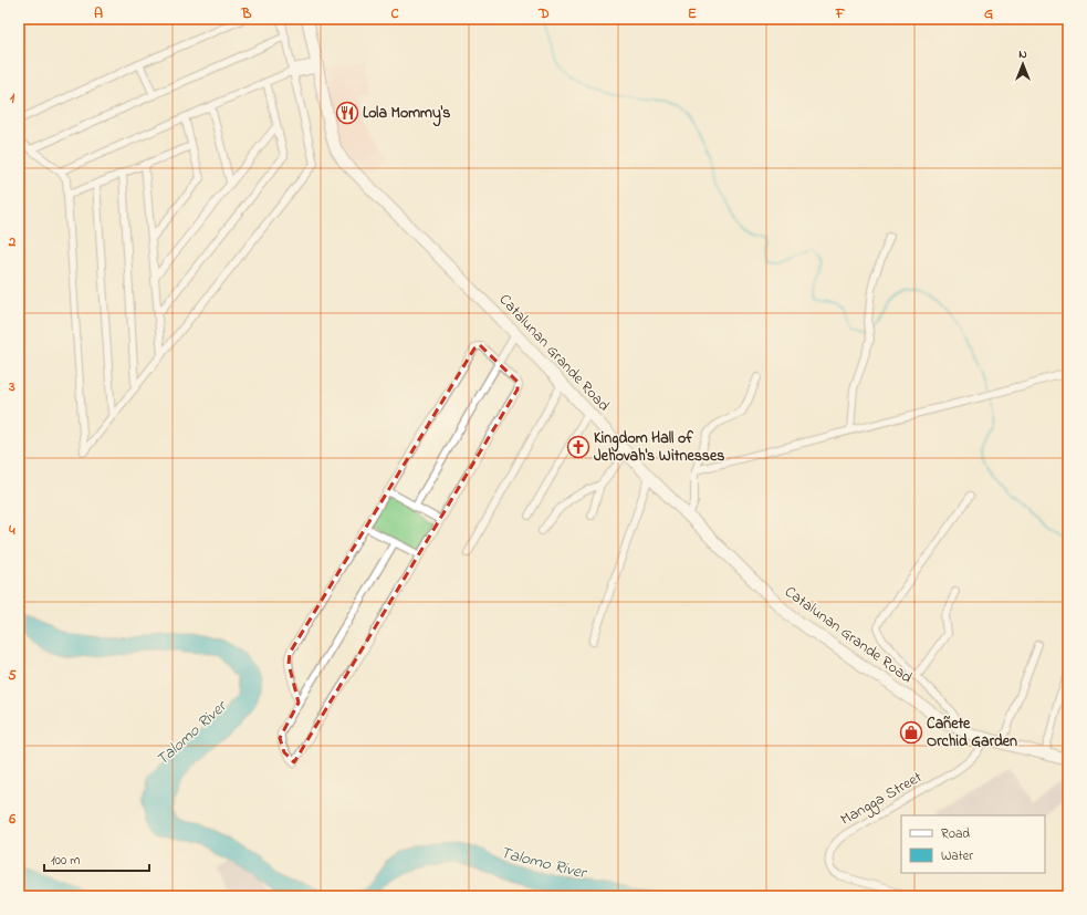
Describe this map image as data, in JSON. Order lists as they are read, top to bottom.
{
  "streets": {
    "main road": ["Catalunan Grande Road"],
    "street": ["Mangga Street"]
  },
  "crossings": [
    ["Catalunan Grande Road", "Mangga Street"]
  ],
  "water": ["Talomo River"],
  "places": {
    "restaurant": ["Lola Mommy's"],
    "church": ["Kingdom Hall of Jehovah's Witnesses"],
    "shop": ["Cañete Orchid Garden"]
  },
  "legend": ["Road", "Water"],
  "scale_bar": "100 m",
  "north": "top",
  "grid": {
    "columns": [
      "A",
      "B",
      "C",
      "D",
      "E",
      "F",
      "G"
    ],
    "rows": [
      "1",
      "2",
      "3",
      "4",
      "5",
      "6"
    ]
  }
}
